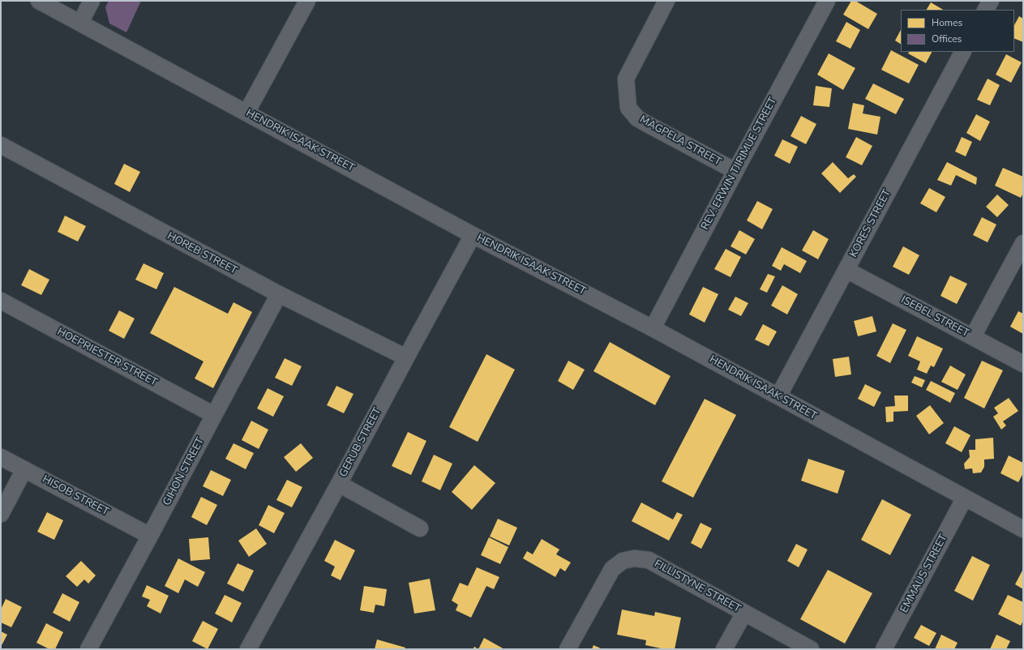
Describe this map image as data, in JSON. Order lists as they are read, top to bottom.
{
  "streets": {
    "street": [
      "HENDRIK ISAAK STREET",
      "MAGPELA STREET",
      "REV. ERWIN TJIRIMUE STREET",
      "KORES STREET",
      "HOREB STREET",
      "ISEBEL STREET",
      "HOEPRIESTER STREET",
      "GERUB STREET",
      "GIHON STREET",
      "HISOB STREET",
      "EMMAUS STREET",
      "FILLISTYNE STREET"
    ]
  },
  "crossings": [
    ["HENDRIK ISAAK STREET", "REV. ERWIN TJIRIMUE STREET"],
    ["HENDRIK ISAAK STREET", "KORES STREET"],
    ["HENDRIK ISAAK STREET", "GERUB STREET"],
    ["HENDRIK ISAAK STREET", "EMMAUS STREET"],
    ["MAGPELA STREET", "REV. ERWIN TJIRIMUE STREET"],
    ["KORES STREET", "ISEBEL STREET"],
    ["HOREB STREET", "GERUB STREET"],
    ["HOREB STREET", "GIHON STREET"],
    ["HOEPRIESTER STREET", "GIHON STREET"],
    ["GIHON STREET", "HISOB STREET"]
  ],
  "legend": ["Homes", "Offices"]
}
